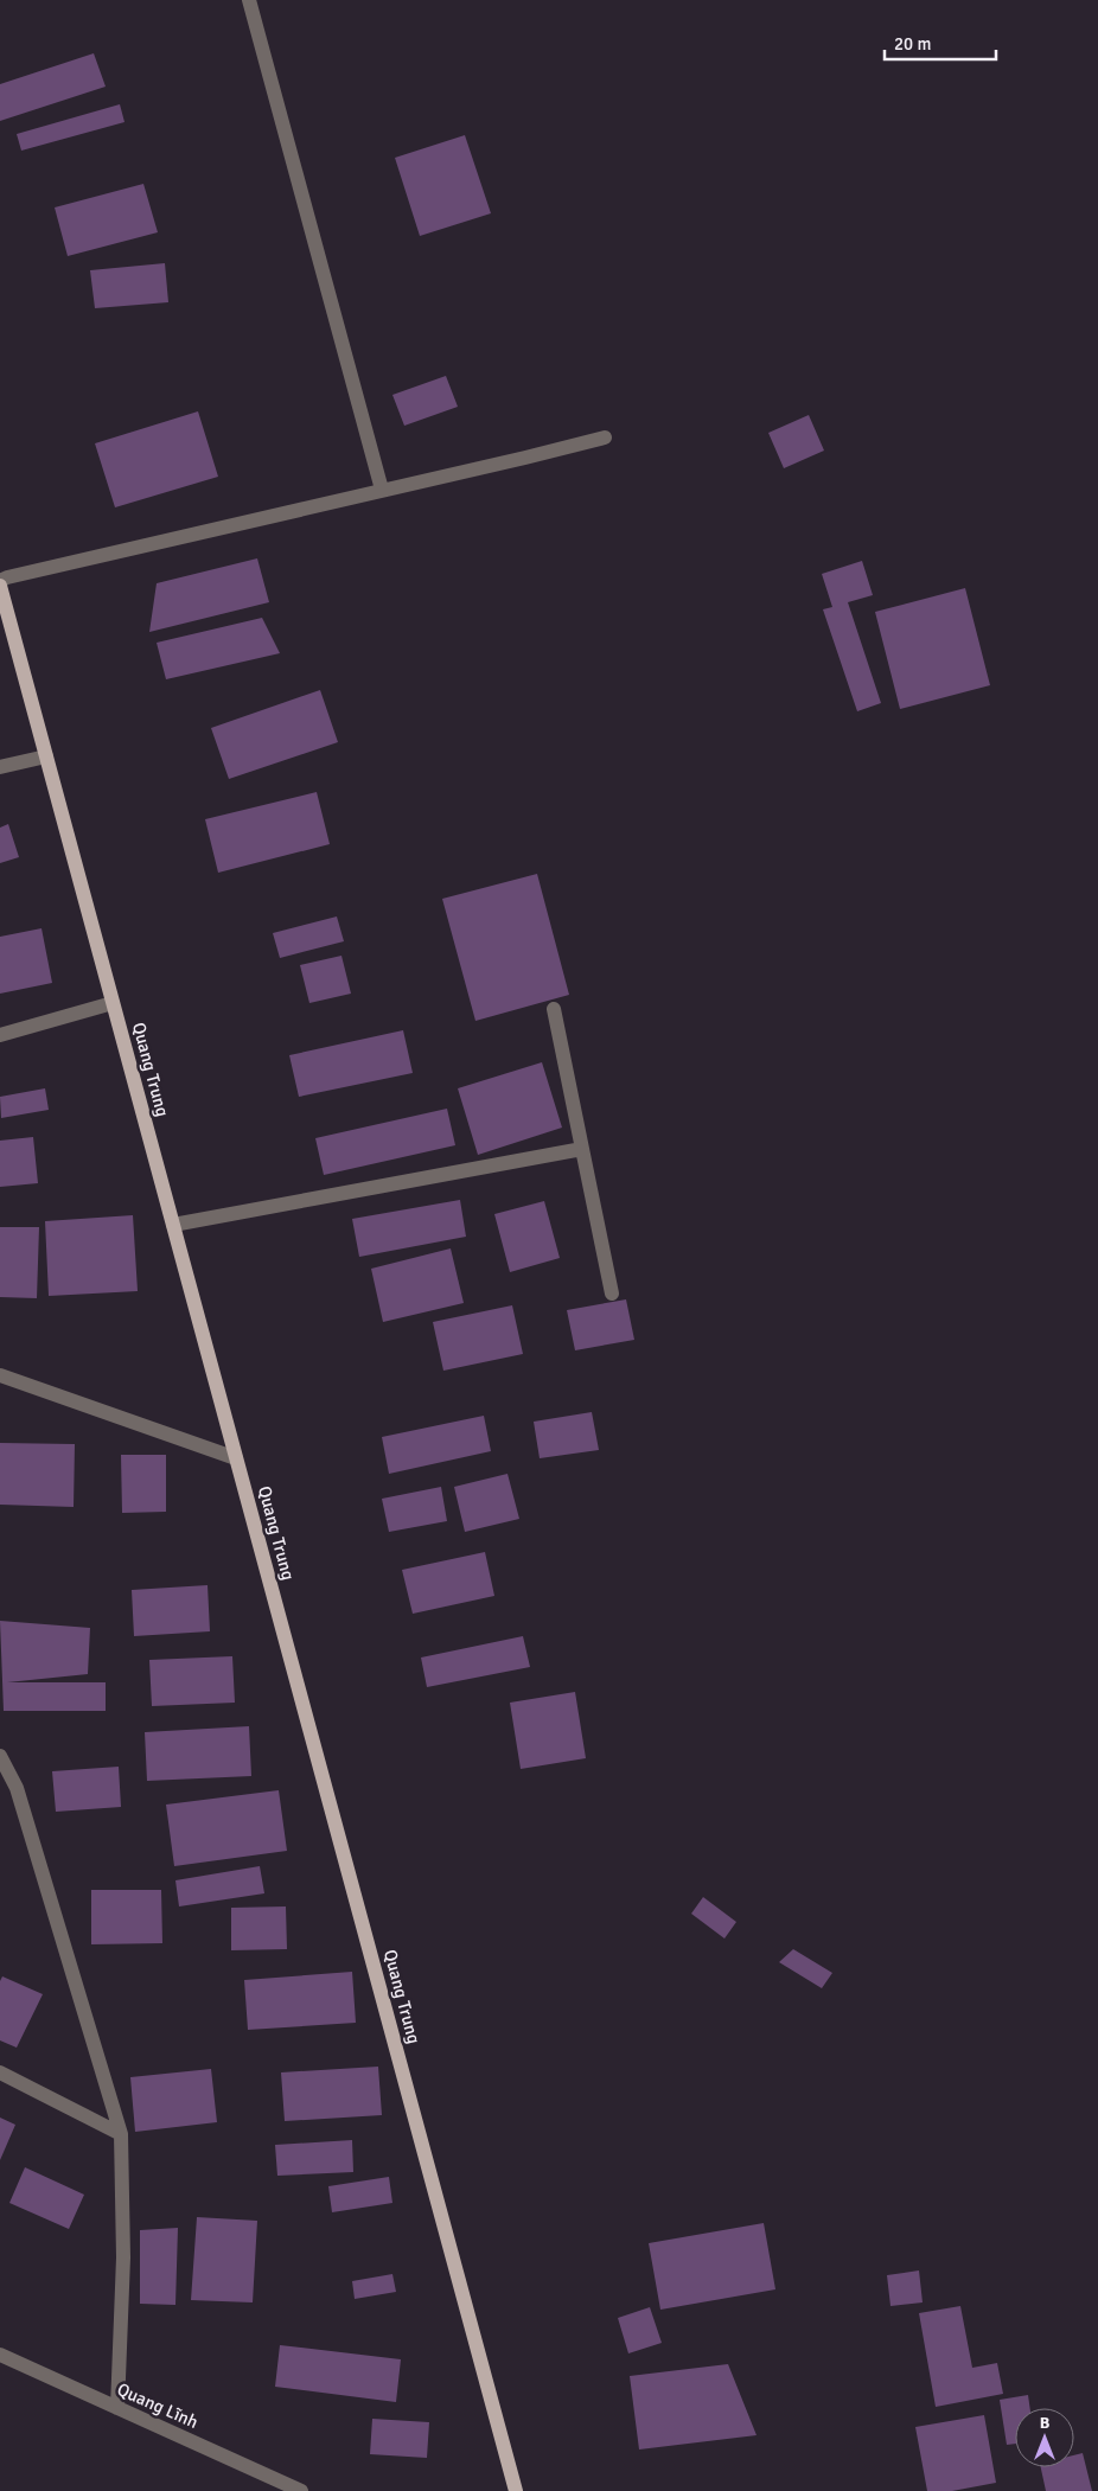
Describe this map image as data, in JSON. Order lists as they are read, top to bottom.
{
  "streets": {
    "main road": ["Quang Trung"],
    "street": ["Quang Lĩnh"]
  },
  "scale_bar": "20 m",
  "north": "top"
}
